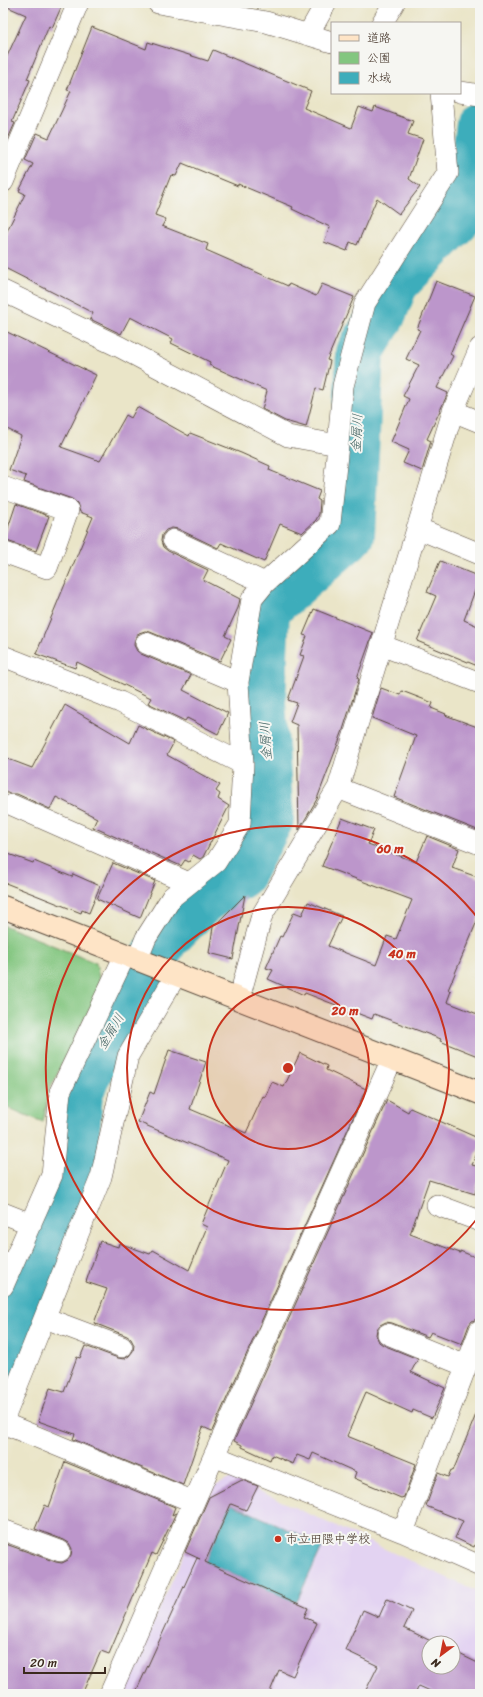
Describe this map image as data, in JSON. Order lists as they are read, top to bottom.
{
  "water": ["金屑川"],
  "places": ["市立田隈中学校"],
  "legend": ["道路", "公園", "水域"],
  "scale_bar": "20 m",
  "north": "bottom left",
  "rings": ["60 m", "40 m", "20 m"]
}
